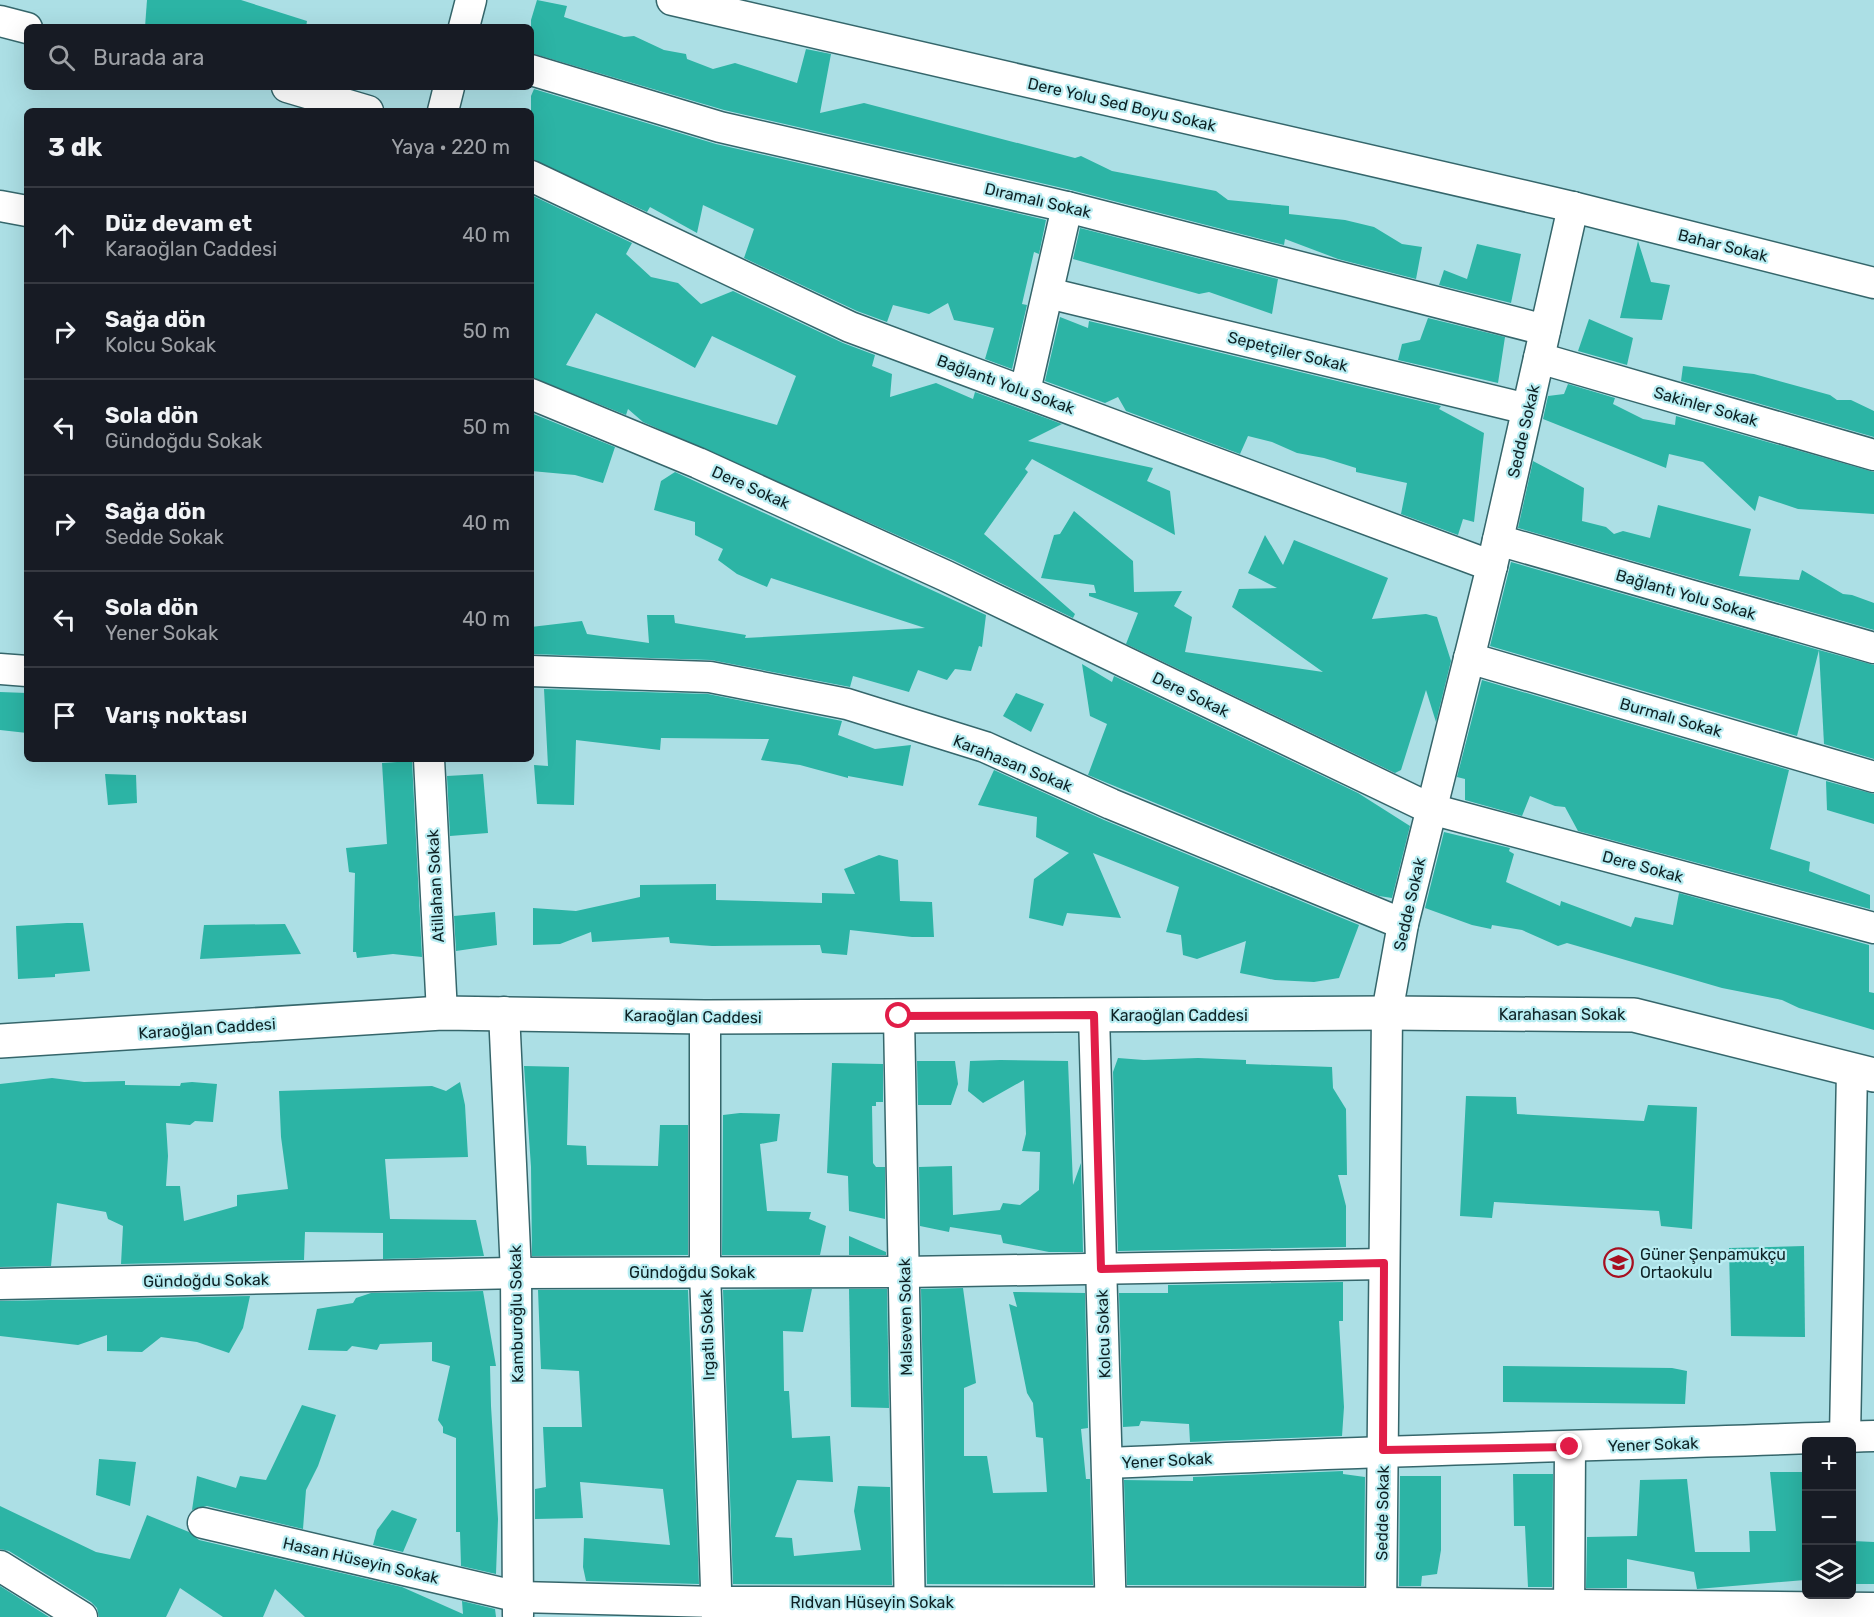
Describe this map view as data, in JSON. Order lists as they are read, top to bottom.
{
  "streets": {
    "street": [
      "Dere Yolu Sed Boyu Sokak",
      "Dıramalı Sokak",
      "Bahar Sokak",
      "Sepetçiler Sokak",
      "Bağlantı Yolu Sokak",
      "Sakinler Sokak",
      "Sedde Sokak",
      "Dere Sokak",
      "Burmalı Sokak",
      "Karahasan Sokak",
      "Atillahan Sokak",
      "Karaoğlan Caddesi",
      "Gündoğdu Sokak",
      "Kamburoğlu Sokak",
      "Malseven Sokak",
      "Kolcu Sokak",
      "Irgatlı Sokak",
      "Yener Sokak",
      "Hasan Hüseyin Sokak",
      "Rıdvan Hüseyin Sokak"
    ]
  },
  "crossings": [
    ["Dere Yolu Sed Boyu Sokak", "Bahar Sokak"],
    ["Dere Yolu Sed Boyu Sokak", "Sedde Sokak"],
    ["Dıramalı Sokak", "Sakinler Sokak"],
    ["Dıramalı Sokak", "Sedde Sokak"],
    ["Bahar Sokak", "Sedde Sokak"],
    ["Sepetçiler Sokak", "Sedde Sokak"],
    ["Bağlantı Yolu Sokak", "Sedde Sokak"],
    ["Sakinler Sokak", "Sedde Sokak"],
    ["Sedde Sokak", "Dere Sokak"],
    ["Sedde Sokak", "Burmalı Sokak"],
    ["Sedde Sokak", "Karahasan Sokak"],
    ["Sedde Sokak", "Karaoğlan Caddesi"],
    ["Sedde Sokak", "Gündoğdu Sokak"],
    ["Sedde Sokak", "Yener Sokak"],
    ["Sedde Sokak", "Rıdvan Hüseyin Sokak"],
    ["Karahasan Sokak", "Karaoğlan Caddesi"],
    ["Atillahan Sokak", "Karaoğlan Caddesi"],
    ["Karaoğlan Caddesi", "Kamburoğlu Sokak"],
    ["Karaoğlan Caddesi", "Malseven Sokak"],
    ["Karaoğlan Caddesi", "Kolcu Sokak"],
    ["Karaoğlan Caddesi", "Irgatlı Sokak"],
    ["Gündoğdu Sokak", "Kamburoğlu Sokak"],
    ["Gündoğdu Sokak", "Malseven Sokak"],
    ["Gündoğdu Sokak", "Kolcu Sokak"],
    ["Gündoğdu Sokak", "Irgatlı Sokak"],
    ["Kamburoğlu Sokak", "Hasan Hüseyin Sokak"],
    ["Kamburoğlu Sokak", "Rıdvan Hüseyin Sokak"],
    ["Malseven Sokak", "Rıdvan Hüseyin Sokak"],
    ["Kolcu Sokak", "Yener Sokak"],
    ["Kolcu Sokak", "Rıdvan Hüseyin Sokak"],
    ["Irgatlı Sokak", "Rıdvan Hüseyin Sokak"],
    ["Hasan Hüseyin Sokak", "Rıdvan Hüseyin Sokak"]
  ],
  "places": {
    "school or university": ["Güner Şenpamukçu Ortaokulu"]
  },
  "page": {
    "search": "Burada ara",
    "heading": ["3 dk", "Yaya · 220 m"],
    "list": [
      ["Düz devam et", "Karaoğlan Caddesi", "40 m"],
      ["Sağa dön", "Kolcu Sokak", "50 m"],
      ["Sola dön", "Gündoğdu Sokak", "50 m"],
      ["Sağa dön", "Sedde Sokak", "40 m"],
      ["Sola dön", "Yener Sokak", "40 m"],
      "Varış noktası"
    ],
    "map_buttons": ["+", "−"]
  }
}
